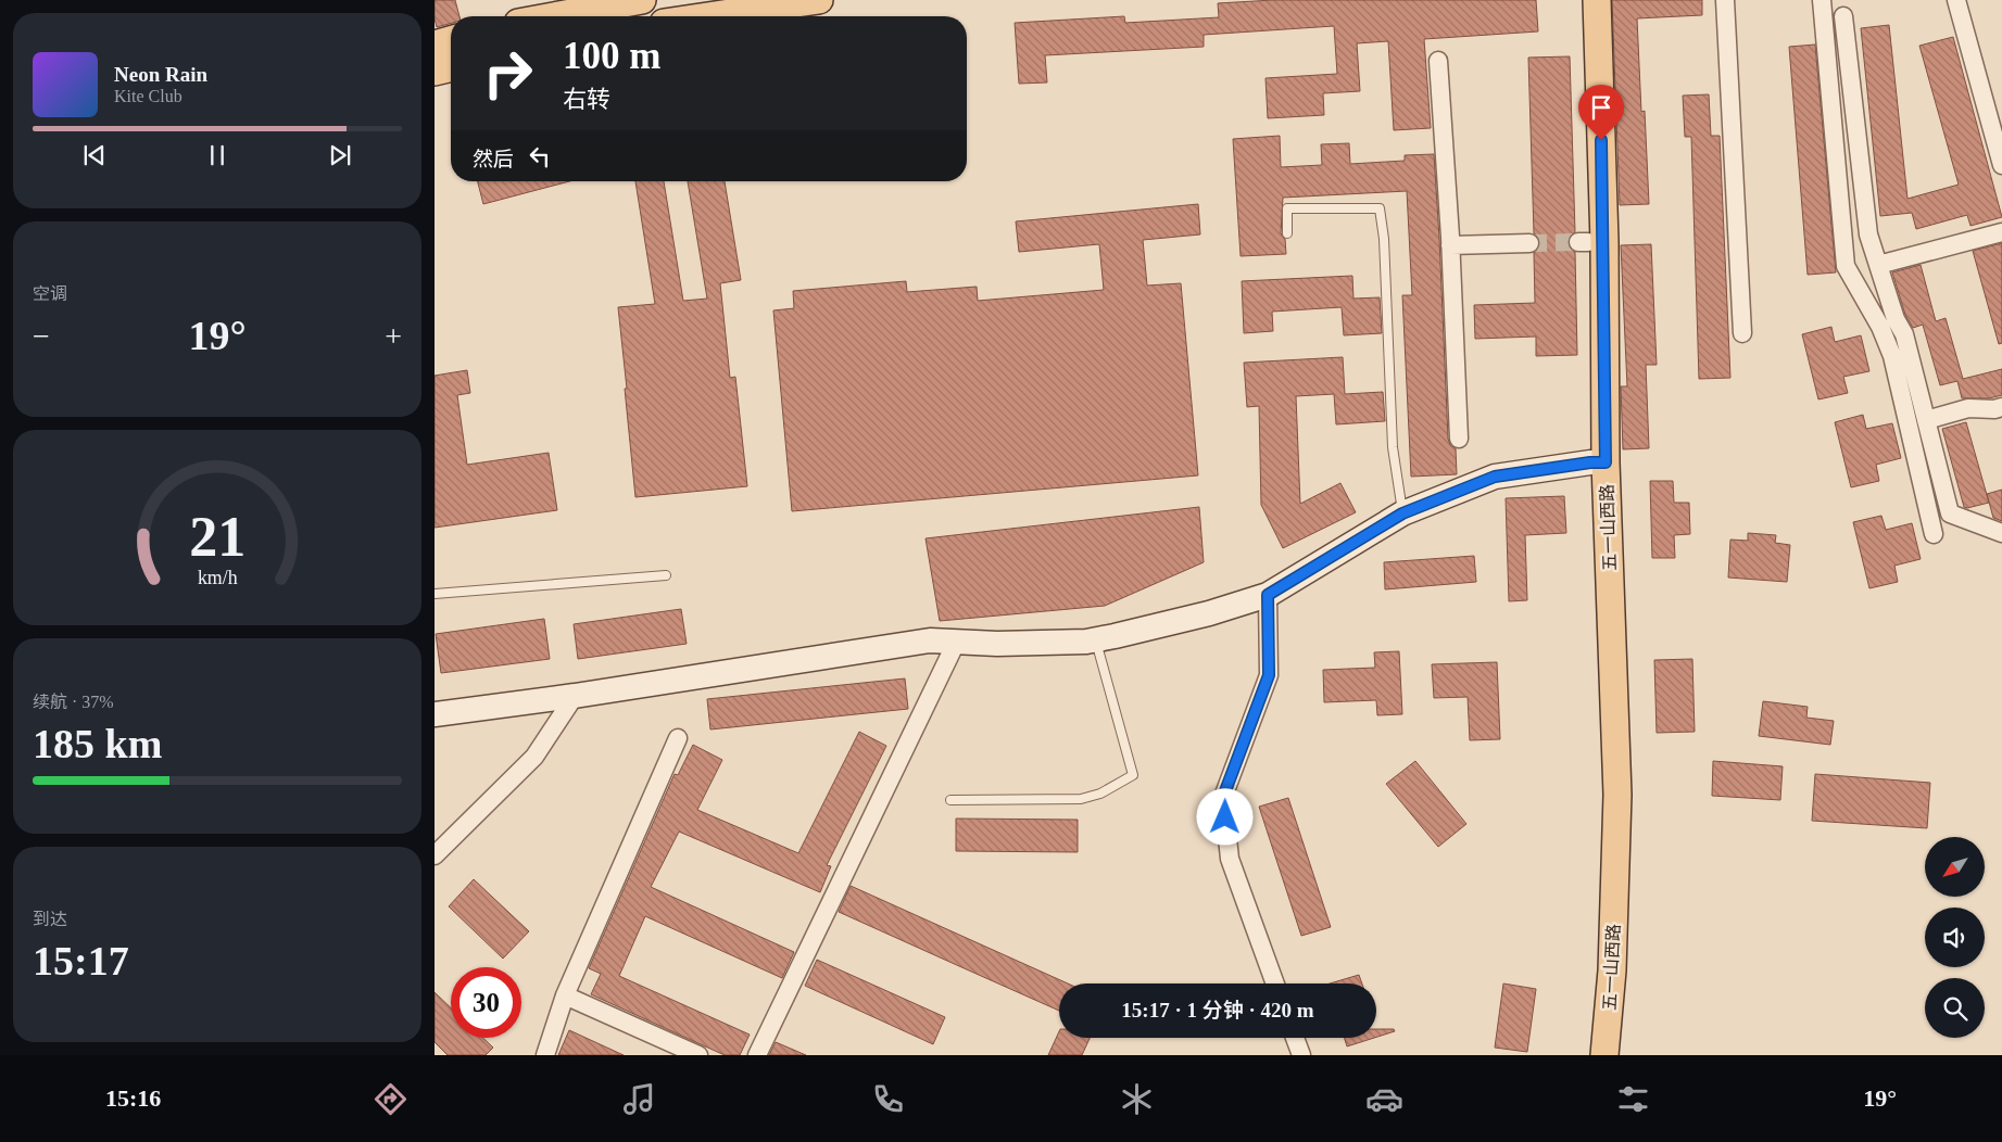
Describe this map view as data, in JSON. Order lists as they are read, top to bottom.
{
  "streets": {
    "main road": ["五一山西路"]
  },
  "north": "bottom left",
  "page": {
    "turn": ["100 m", "右转"],
    "song": ["Neon Rain", "Kite Club"],
    "then": "然后",
    "tile": [
      "空调",
      ["续航 · 37%", "185 km"],
      ["到达", "15:17"]
    ],
    "heat": ["−", "19°", "+"],
    "limit": "30",
    "trip": "15:17 · 1 分钟 · 420 m",
    "tabs": ["15:16", "19°"],
    "gauge": ["21", "km/h"]
  }
}
